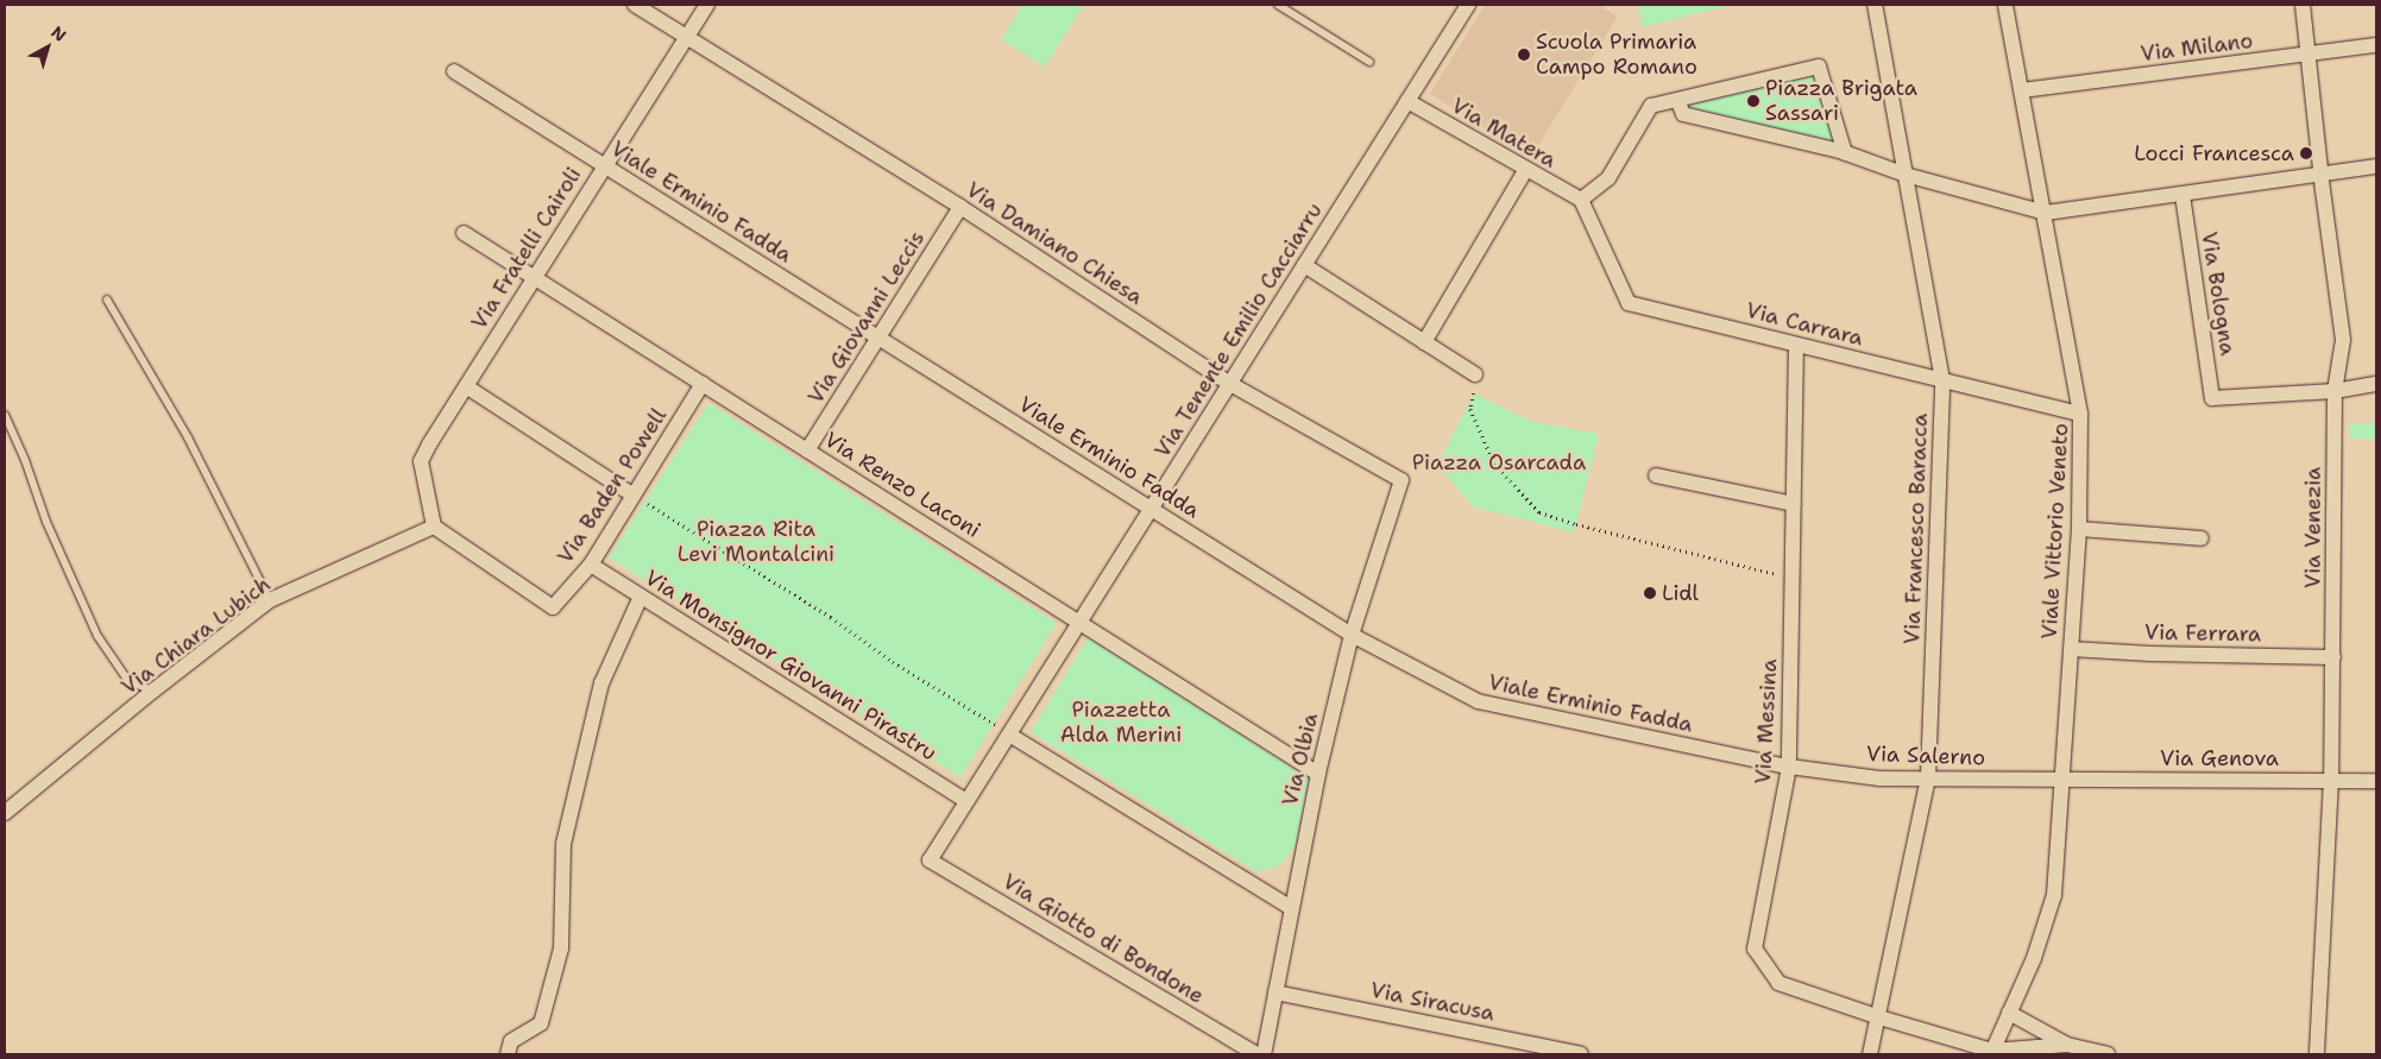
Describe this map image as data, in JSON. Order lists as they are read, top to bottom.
{
  "streets": {
    "street": [
      "Via Milano",
      "Via Matera",
      "Viale Erminio Fadda",
      "Via Damiano Chiesa",
      "Via Fratelli Cairoli",
      "Via Bologna",
      "Via Giovanni Leccis",
      "Via Carrara",
      "Via Tenente Emilio Cacciarru",
      "Via Renzo Laconi",
      "Via Baden Powell",
      "Via Venezia",
      "Via Francesco Baracca",
      "Viale Vittorio Veneto",
      "Via Ferrara",
      "Via Chiara Lubich",
      "Via Monsignor Giovanni Pirastru",
      "Via Messina",
      "Via Salerno",
      "Via Genova",
      "Via Olbia",
      "Via Giotto di Bondone",
      "Via Siracusa"
    ]
  },
  "crossings": [
    ["Via Milano", "Via Venezia"],
    ["Via Milano", "Viale Vittorio Veneto"],
    ["Via Matera", "Via Carrara"],
    ["Via Matera", "Via Tenente Emilio Cacciarru"],
    ["Viale Erminio Fadda", "Via Fratelli Cairoli"],
    ["Viale Erminio Fadda", "Via Giovanni Leccis"],
    ["Viale Erminio Fadda", "Via Tenente Emilio Cacciarru"],
    ["Viale Erminio Fadda", "Via Messina"],
    ["Viale Erminio Fadda", "Via Salerno"],
    ["Viale Erminio Fadda", "Via Olbia"],
    ["Via Damiano Chiesa", "Via Fratelli Cairoli"],
    ["Via Damiano Chiesa", "Via Giovanni Leccis"],
    ["Via Damiano Chiesa", "Via Tenente Emilio Cacciarru"],
    ["Via Damiano Chiesa", "Via Olbia"],
    ["Via Fratelli Cairoli", "Via Renzo Laconi"],
    ["Via Fratelli Cairoli", "Via Baden Powell"],
    ["Via Fratelli Cairoli", "Via Chiara Lubich"],
    ["Via Bologna", "Via Venezia"],
    ["Via Giovanni Leccis", "Via Renzo Laconi"],
    ["Via Carrara", "Via Francesco Baracca"],
    ["Via Carrara", "Viale Vittorio Veneto"],
    ["Via Carrara", "Via Messina"],
    ["Via Tenente Emilio Cacciarru", "Via Renzo Laconi"],
    ["Via Tenente Emilio Cacciarru", "Via Monsignor Giovanni Pirastru"],
    ["Via Tenente Emilio Cacciarru", "Via Giotto di Bondone"],
    ["Via Renzo Laconi", "Via Baden Powell"],
    ["Via Renzo Laconi", "Via Olbia"],
    ["Via Baden Powell", "Via Chiara Lubich"],
    ["Via Baden Powell", "Via Monsignor Giovanni Pirastru"],
    ["Via Venezia", "Via Ferrara"],
    ["Via Venezia", "Via Genova"],
    ["Via Francesco Baracca", "Via Messina"],
    ["Via Francesco Baracca", "Via Salerno"],
    ["Viale Vittorio Veneto", "Via Ferrara"],
    ["Viale Vittorio Veneto", "Via Messina"],
    ["Viale Vittorio Veneto", "Via Salerno"],
    ["Viale Vittorio Veneto", "Via Genova"],
    ["Via Messina", "Via Salerno"],
    ["Via Salerno", "Via Genova"],
    ["Via Olbia", "Via Siracusa"]
  ],
  "parks": ["Piazza Osarcada", "Piazza Rita Levi Montalcini", "Piazzetta Alda Merini"],
  "places": [
    "Scuola Primaria Campo Romano",
    "Piazza Brigata Sassari",
    "Locci Francesca",
    "Lidl"
  ],
  "north": "top right"
}
